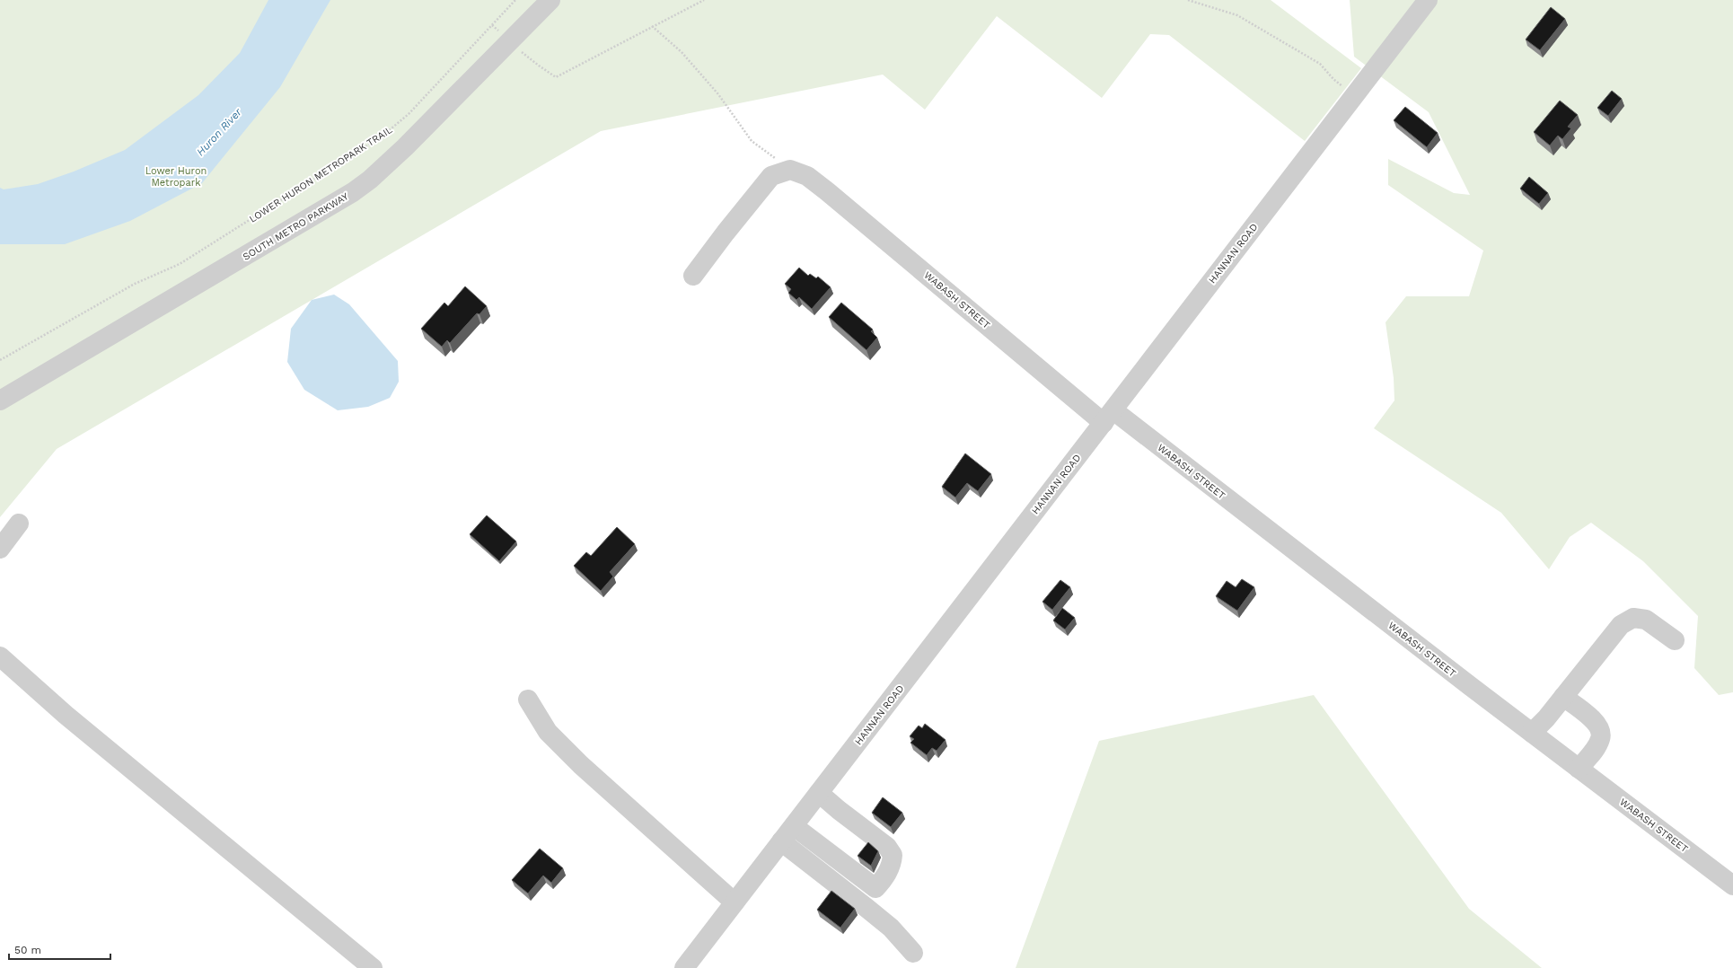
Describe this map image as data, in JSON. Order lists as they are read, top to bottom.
{
  "streets": {
    "street": ["SOUTH METRO PARKWAY", "HANNAN ROAD", "WABASH STREET"],
    "path": ["LOWER HURON METROPARK TRAIL"]
  },
  "crossings": [
    ["HANNAN ROAD", "WABASH STREET"]
  ],
  "water": ["Huron River"],
  "parks": ["Lower Huron Metropark"],
  "scale_bar": "50 m"
}
